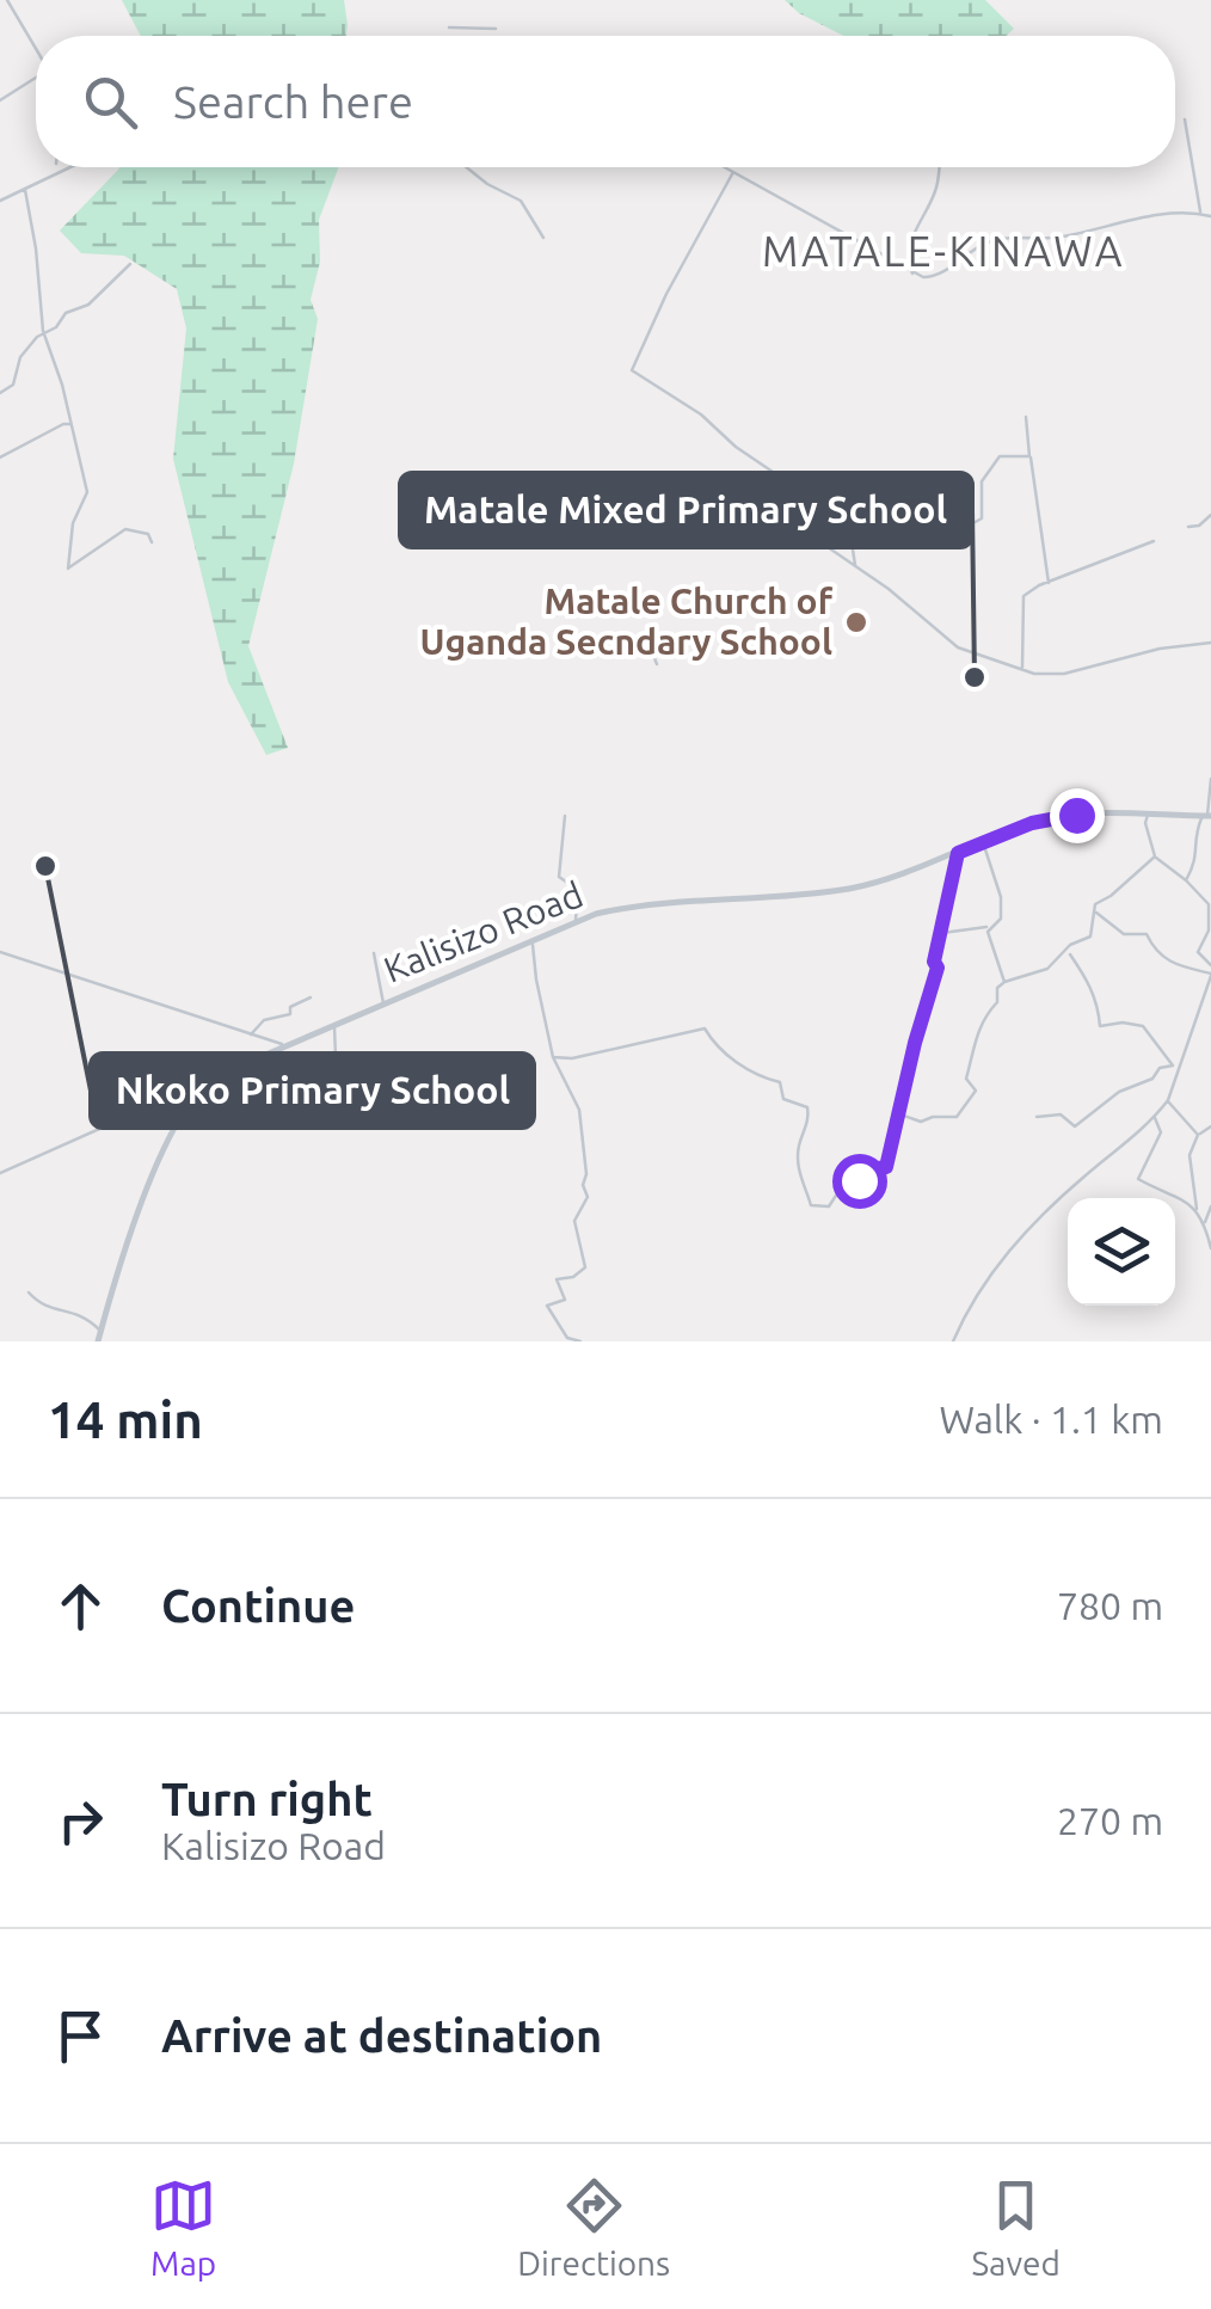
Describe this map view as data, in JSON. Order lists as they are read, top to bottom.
{
  "streets": {
    "street": ["Kalisizo Road"]
  },
  "districts": ["MATALE-KINAWA"],
  "places": ["Matale Church of Uganda Secndary School", "Matale Mixed Primary School", "Nkoko Primary School"],
  "page": {
    "search": "Search here",
    "heading": ["14 min", "Walk · 1.1 km"],
    "list": [
      ["Continue", "780 m"],
      ["Turn right", "Kalisizo Road", "270 m"],
      "Arrive at destination"
    ],
    "nav": ["Map", "Directions", "Saved"]
  }
}
